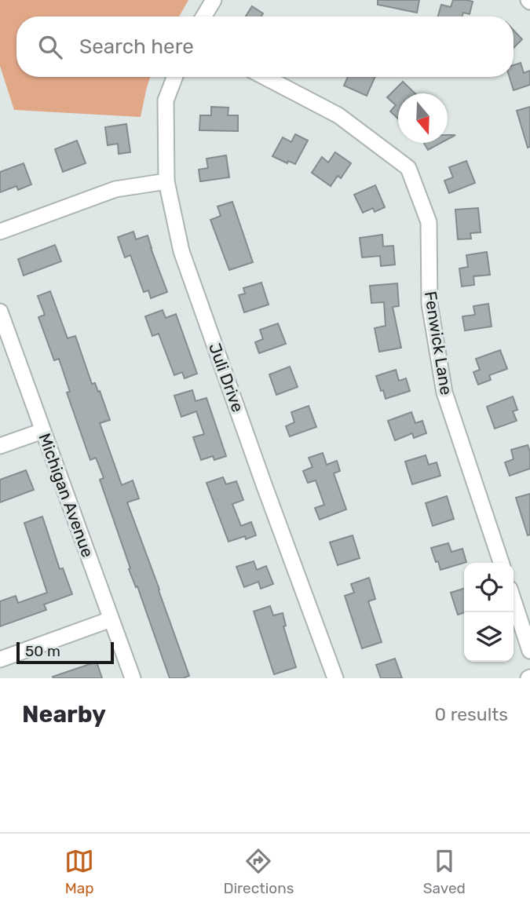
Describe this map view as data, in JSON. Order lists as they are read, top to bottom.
{
  "streets": {
    "street": ["Fenwick Lane", "Juli Drive", "Michigan Avenue"]
  },
  "scale_bar": "50 m",
  "north": "bottom",
  "page": {
    "search": "Search here",
    "scale": "50 m",
    "heading": ["Nearby", "0 results"],
    "nav": ["Map", "Directions", "Saved"]
  }
}
